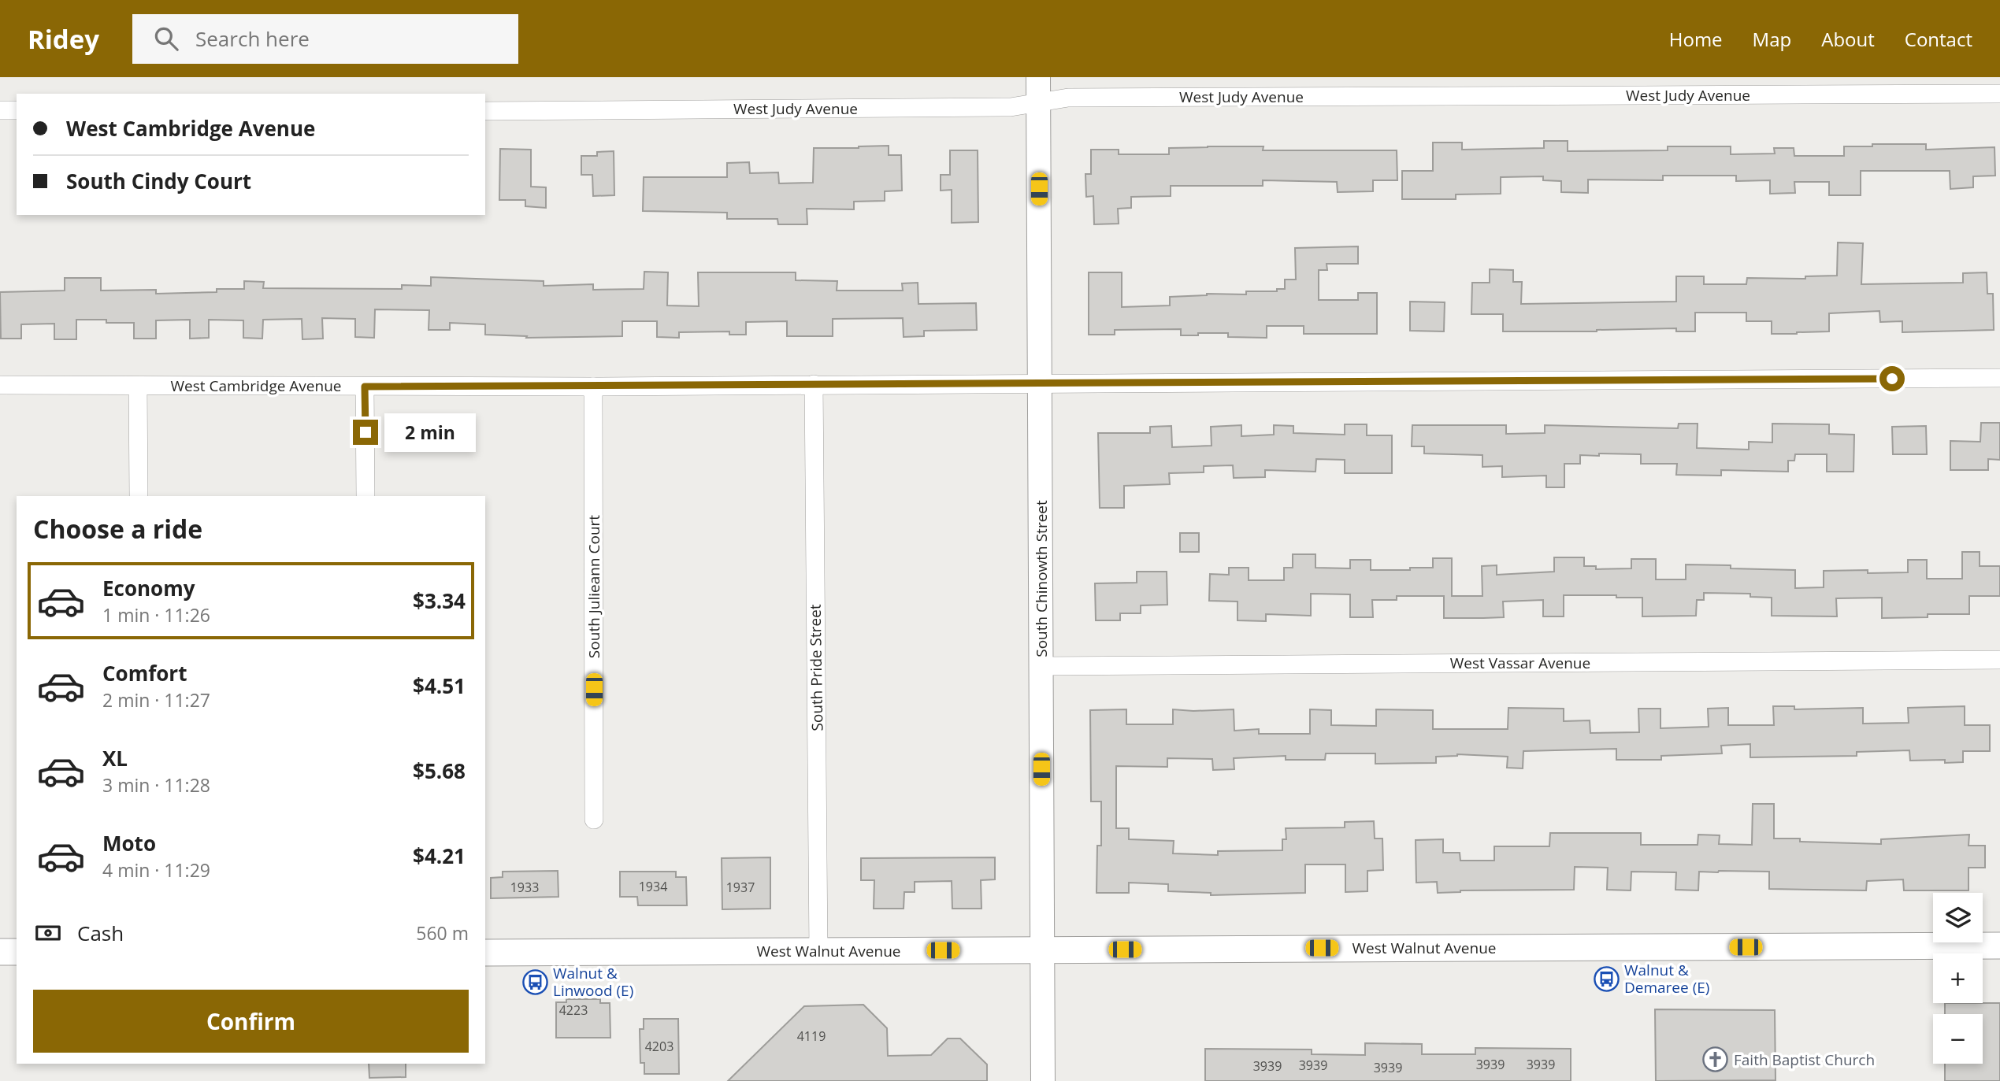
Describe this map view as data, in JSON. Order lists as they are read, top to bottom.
{
  "streets": {
    "main road": ["West Walnut Avenue"],
    "street": [
      "West Judy Avenue",
      "West Cambridge Avenue",
      "South Chinowth Street",
      "South Julieann Court",
      "West Vassar Avenue",
      "South Pride Street"
    ]
  },
  "crossings": [
    ["West Judy Avenue", "South Chinowth Street"],
    ["West Cambridge Avenue", "South Chinowth Street"],
    ["West Cambridge Avenue", "South Julieann Court"],
    ["West Cambridge Avenue", "South Pride Street"],
    ["South Chinowth Street", "West Vassar Avenue"],
    ["South Chinowth Street", "West Walnut Avenue"],
    ["South Pride Street", "West Walnut Avenue"]
  ],
  "places": {
    "bus stop": ["Walnut & Demaree (E)", "Walnut & Linwood (E)"],
    "church": ["Faith Baptist Church"]
  },
  "house_numbers": [
    "1934",
    "1933",
    "1937",
    "4223",
    "4119",
    "4203",
    "3939",
    "3939",
    "3939",
    "3939",
    "3939"
  ],
  "page": {
    "header": "Ridey",
    "search": "Search here",
    "nav": [
      "Home",
      "Map",
      "About",
      "Contact"
    ],
    "banner": ["West Cambridge Avenue", "South Cindy Court"],
    "bubble": "2 min",
    "heading": "Choose a ride",
    "list": [
      {
        "name": "Economy",
        "note": "1 min · 11:26",
        "value": "$3.34"
      },
      {
        "name": "Comfort",
        "note": "2 min · 11:27",
        "value": "$4.51"
      },
      {
        "name": "XL",
        "note": "3 min · 11:28",
        "value": "$5.68"
      },
      {
        "name": "Moto",
        "note": "4 min · 11:29",
        "value": "$4.21"
      }
    ],
    "map_buttons": ["+", "−"],
    "pay": ["Cash", "560 m"],
    "buttons": "Confirm"
  }
}
